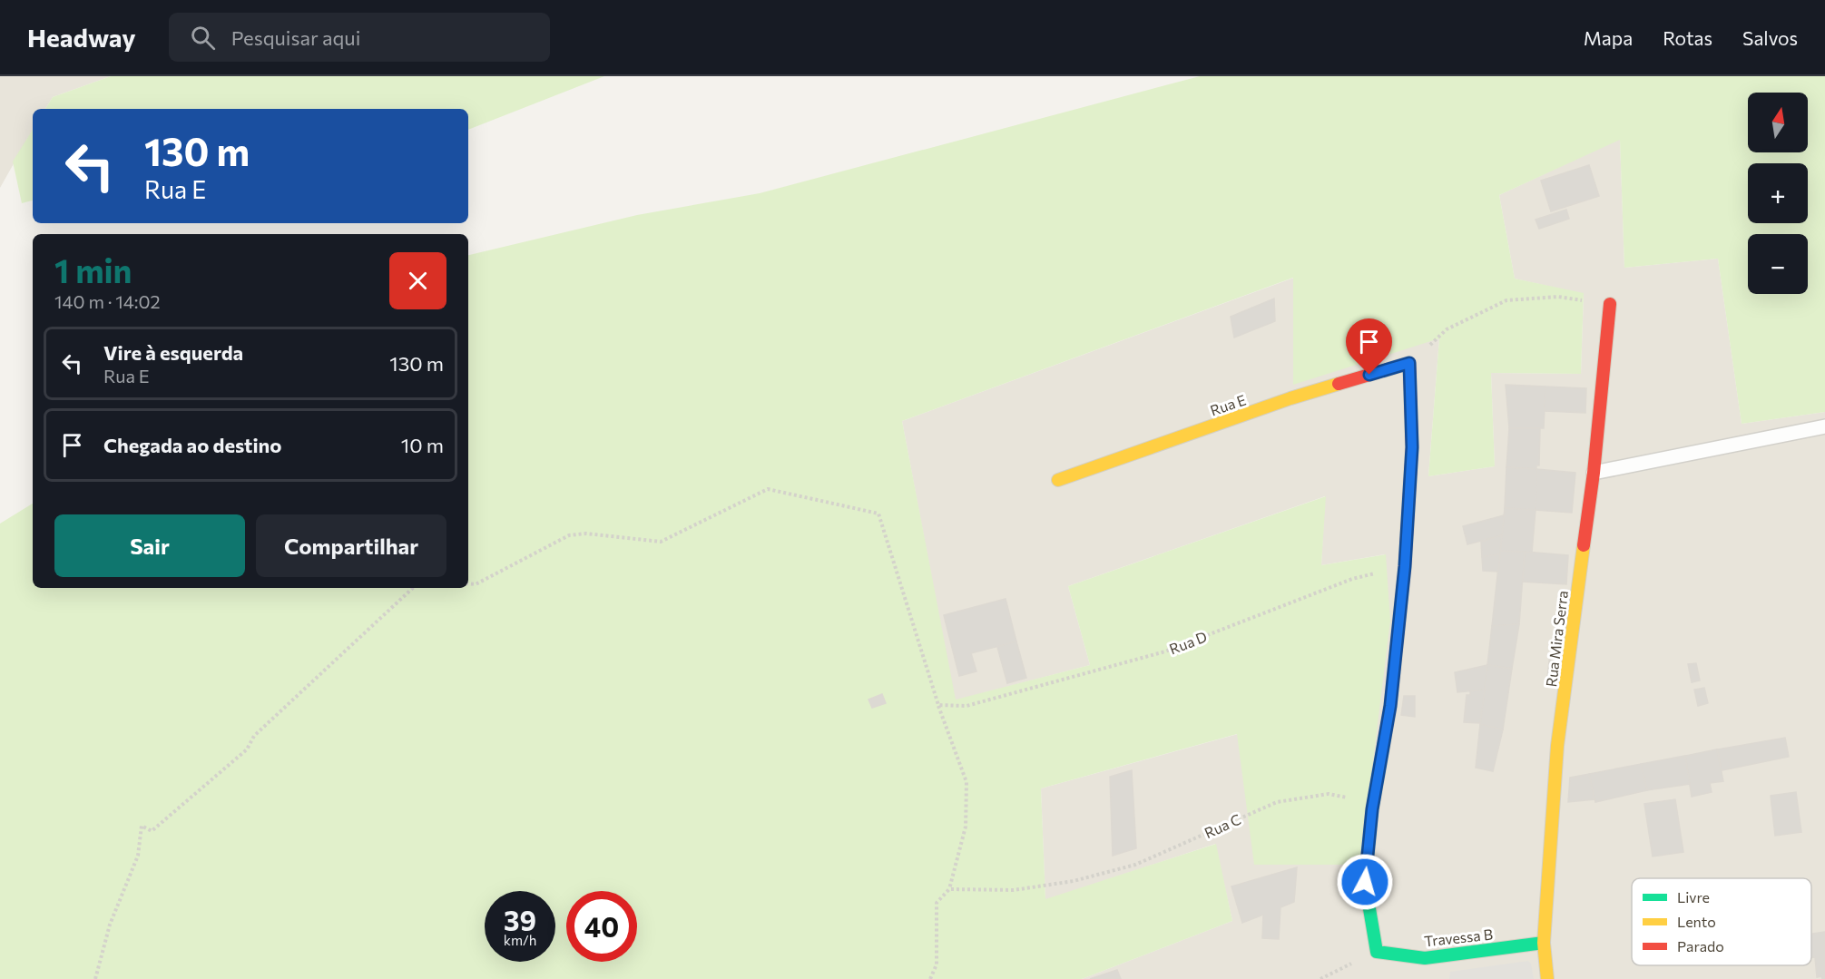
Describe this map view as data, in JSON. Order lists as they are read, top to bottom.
{
  "streets": {
    "street": ["Rua E", "Rua Mira Serra", "Travessa B"],
    "path": ["Rua D", "Rua C"]
  },
  "crossings": [
    ["Rua Mira Serra", "Travessa B"]
  ],
  "legend": ["Livre", "Lento", "Parado"],
  "north": "top",
  "page": {
    "header": "Headway",
    "search": "Pesquisar aqui",
    "nav": ["Mapa", "Rotas", "Salvos"],
    "map_buttons": ["+", "−"],
    "turn": ["130 m", "Rua E"],
    "heading": ["1 min", "140 m · 14:02"],
    "list": [
      {
        "name": "Vire à esquerda",
        "note": "Rua E",
        "value": "130 m"
      },
      {
        "name": "Chegada ao destino",
        "value": "10 m"
      }
    ],
    "buttons": ["Sair", "Compartilhar"],
    "speed": "39 km/h",
    "limit": "40"
  }
}
